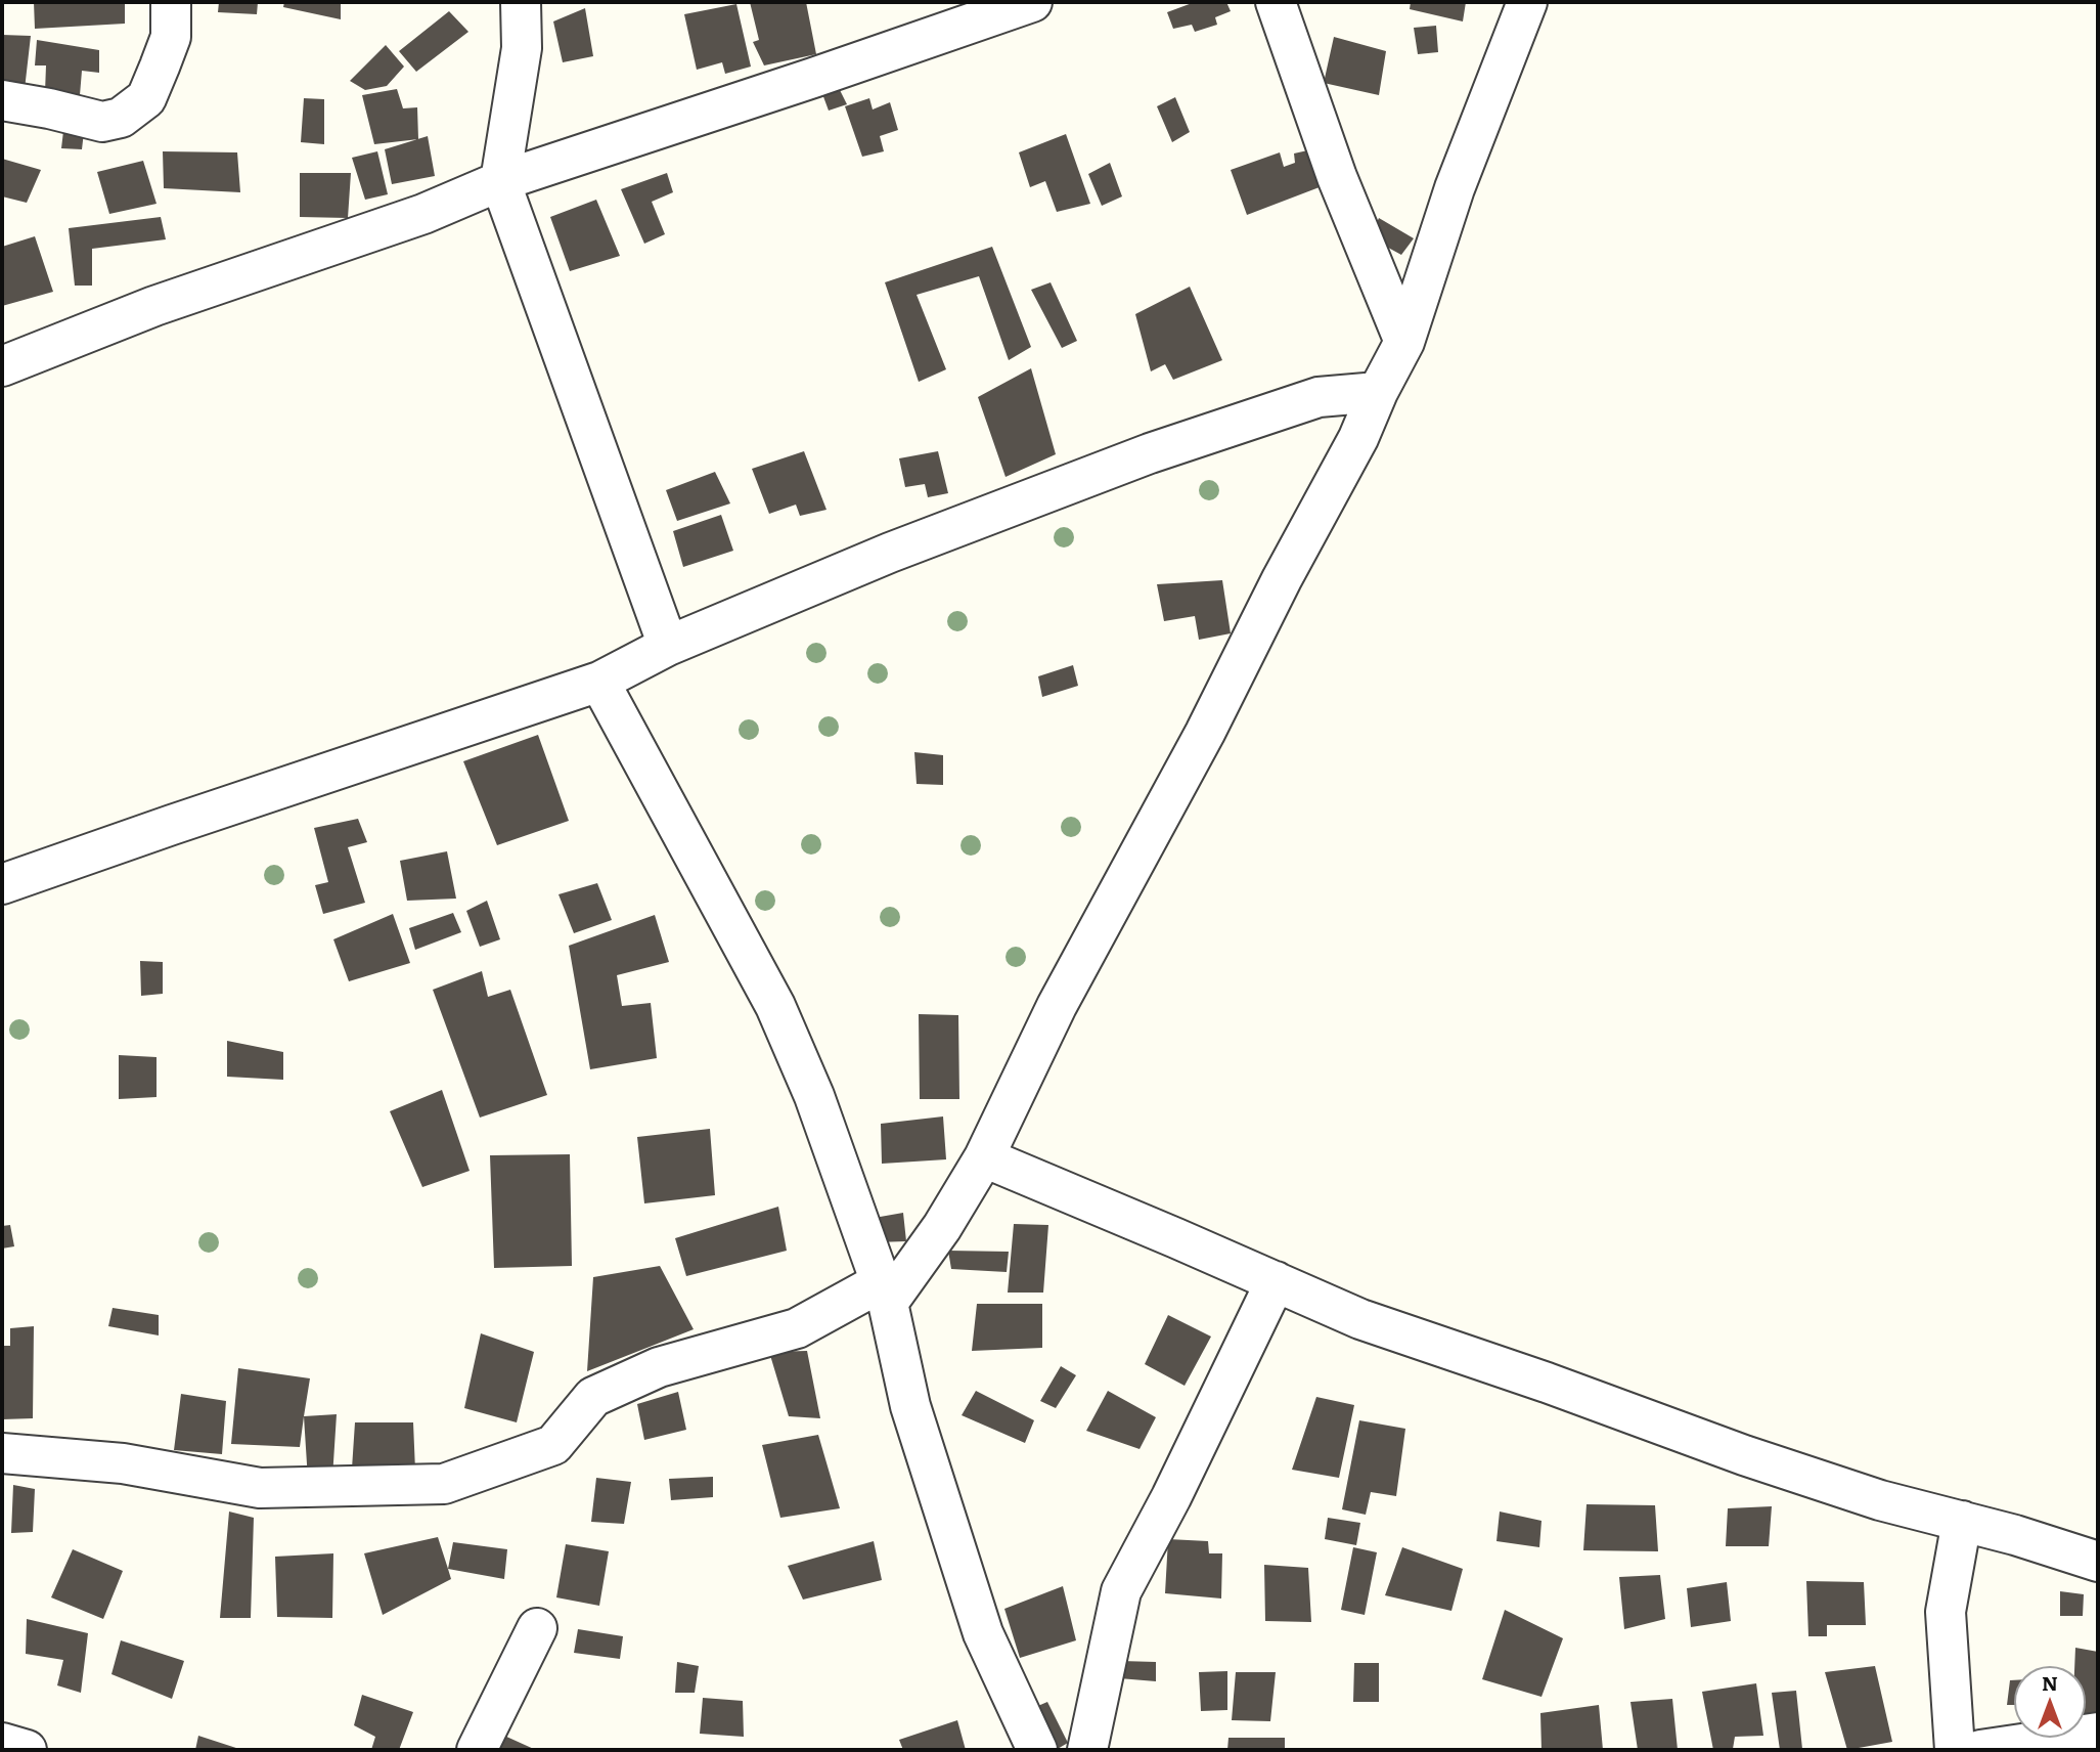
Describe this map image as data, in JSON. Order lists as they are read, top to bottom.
{
  "north": "top"
}
